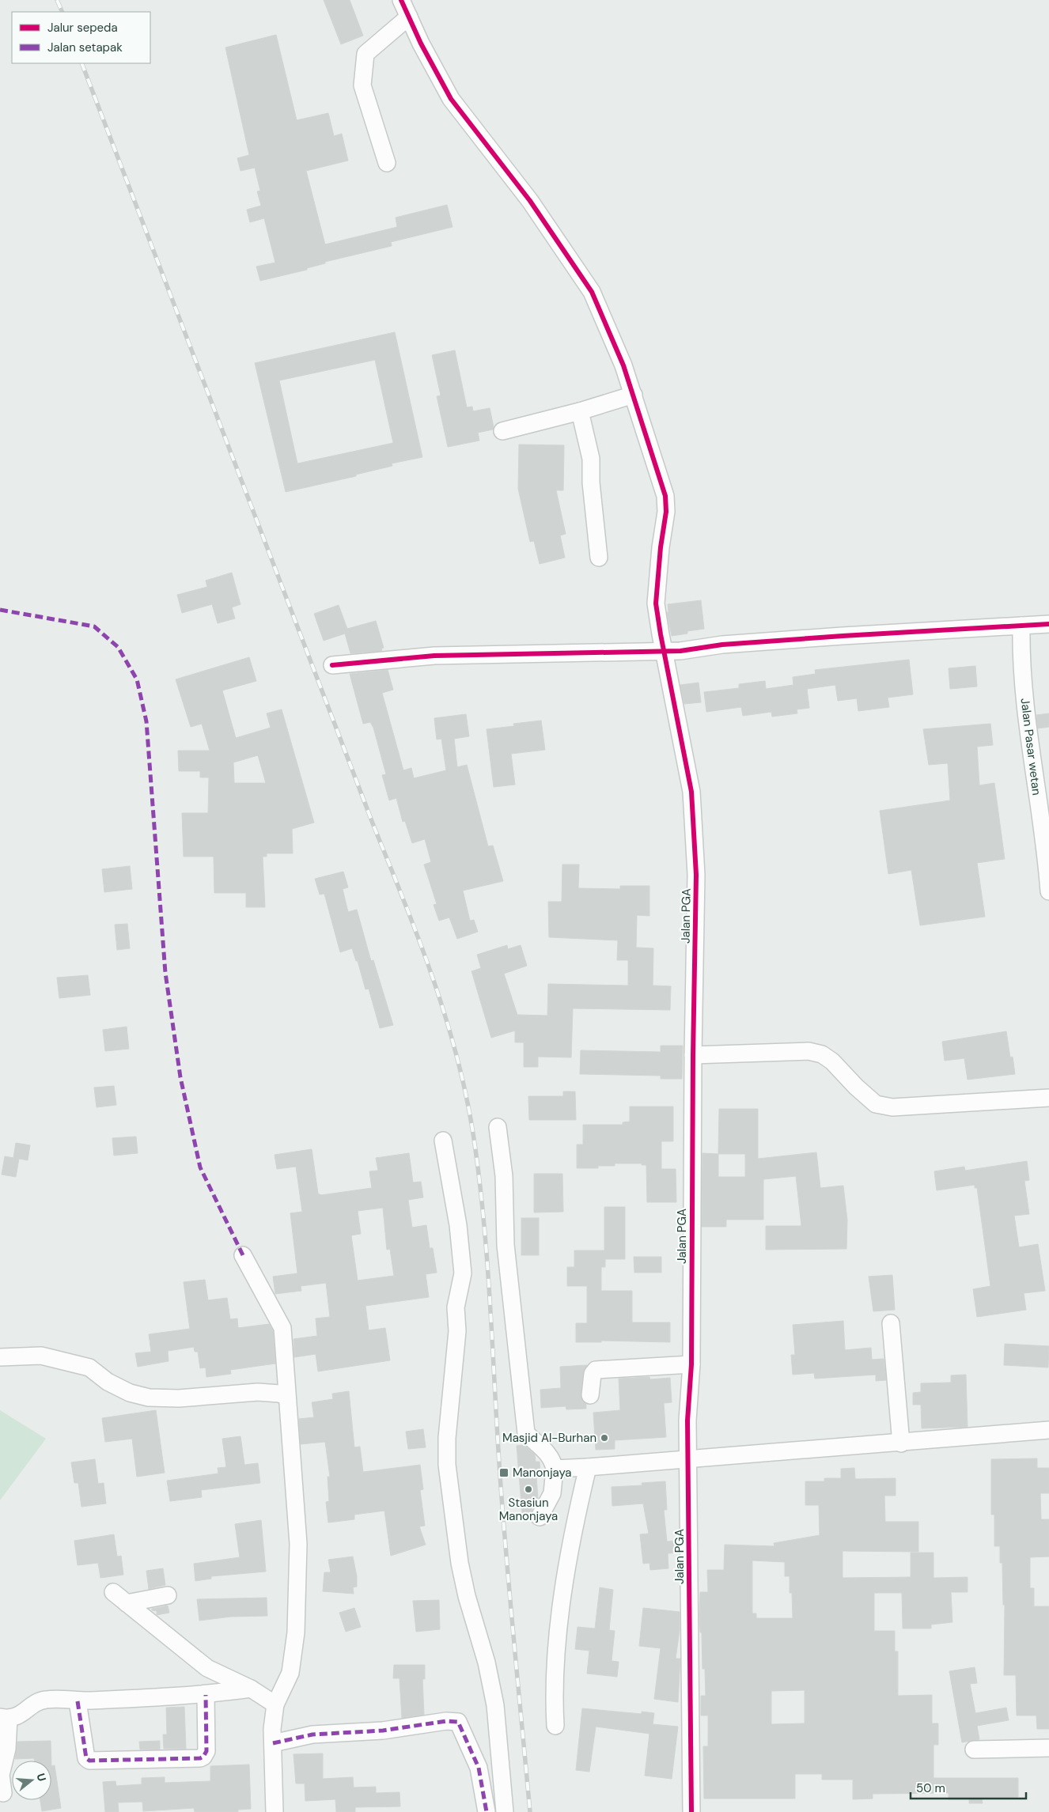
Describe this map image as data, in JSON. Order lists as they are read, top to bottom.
{
  "streets": {
    "street": ["Jalan Pasar wetan", "Jalan PGA"]
  },
  "places": {
    "other": ["Masjid Al-Burhan", "Stasiun Manonjaya"],
    "transit": ["Manonjaya"]
  },
  "legend": ["Jalur sepeda", "Jalan setapak"],
  "scale_bar": "50 m",
  "north": "right"
}
